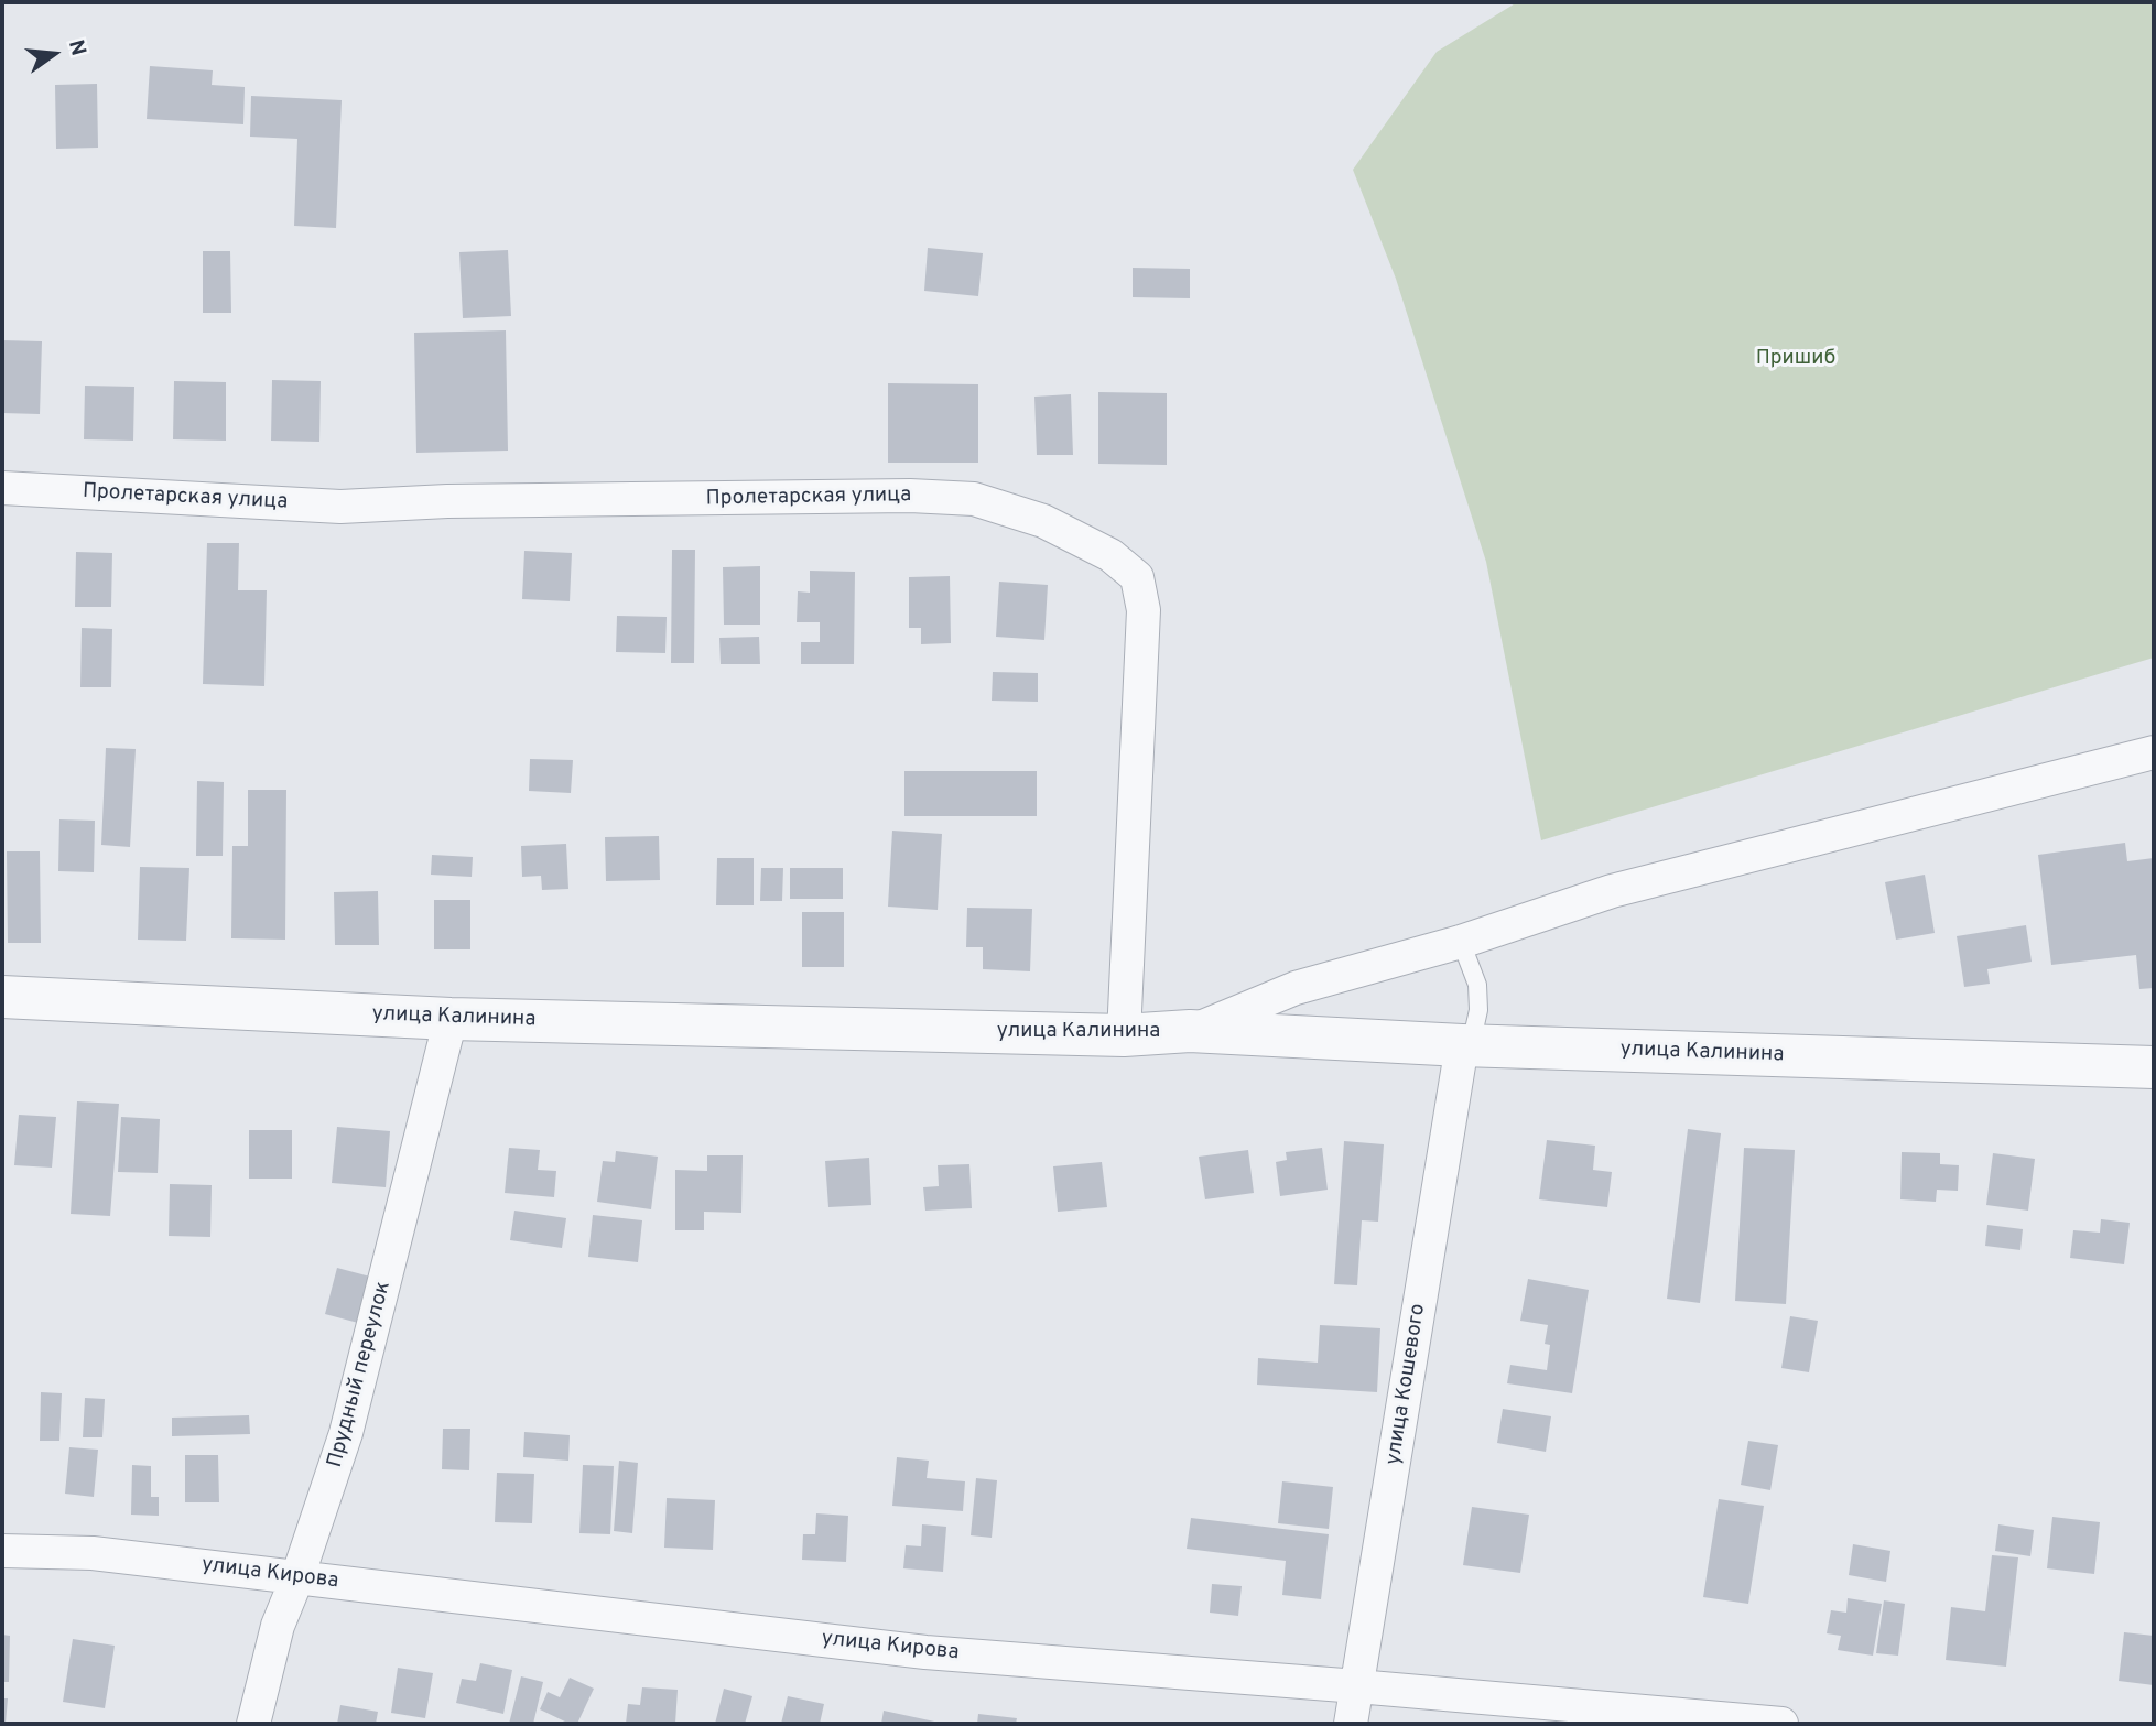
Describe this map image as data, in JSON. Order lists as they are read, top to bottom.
{
  "streets": {
    "street": [
      "Пролетарская улица",
      "улица Калинина",
      "Прудный переулок",
      "улица Кошевого",
      "улица Кирова"
    ]
  },
  "crossings": [
    ["Пролетарская улица", "улица Калинина"],
    ["улица Калинина", "Прудный переулок"],
    ["улица Калинина", "улица Кошевого"],
    ["Прудный переулок", "улица Кирова"],
    ["улица Кошевого", "улица Кирова"]
  ],
  "parks": ["Пришиб"],
  "north": "right"
}
